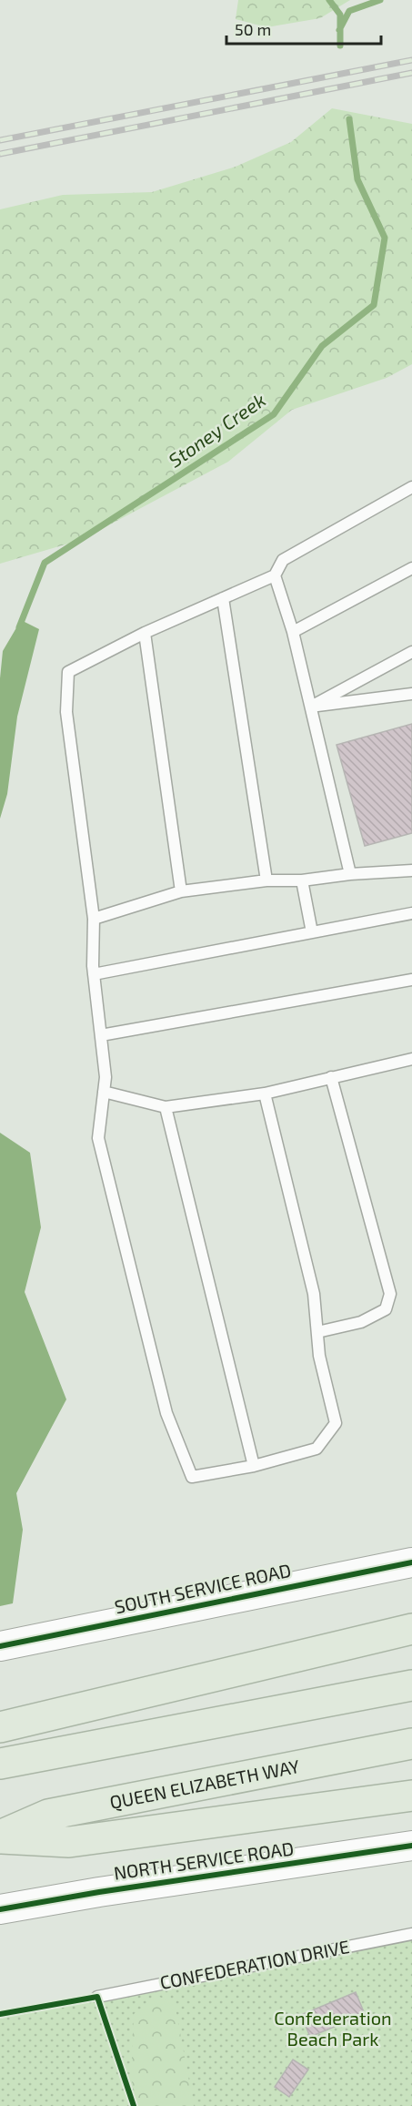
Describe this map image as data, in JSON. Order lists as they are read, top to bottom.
{
  "streets": {
    "highway": ["QUEEN ELIZABETH WAY"],
    "street": ["SOUTH SERVICE ROAD", "NORTH SERVICE ROAD"],
    "lane": ["CONFEDERATION DRIVE"]
  },
  "water": ["Stoney Creek"],
  "parks": ["Confederation Beach Park"],
  "scale_bar": "50 m"
}
